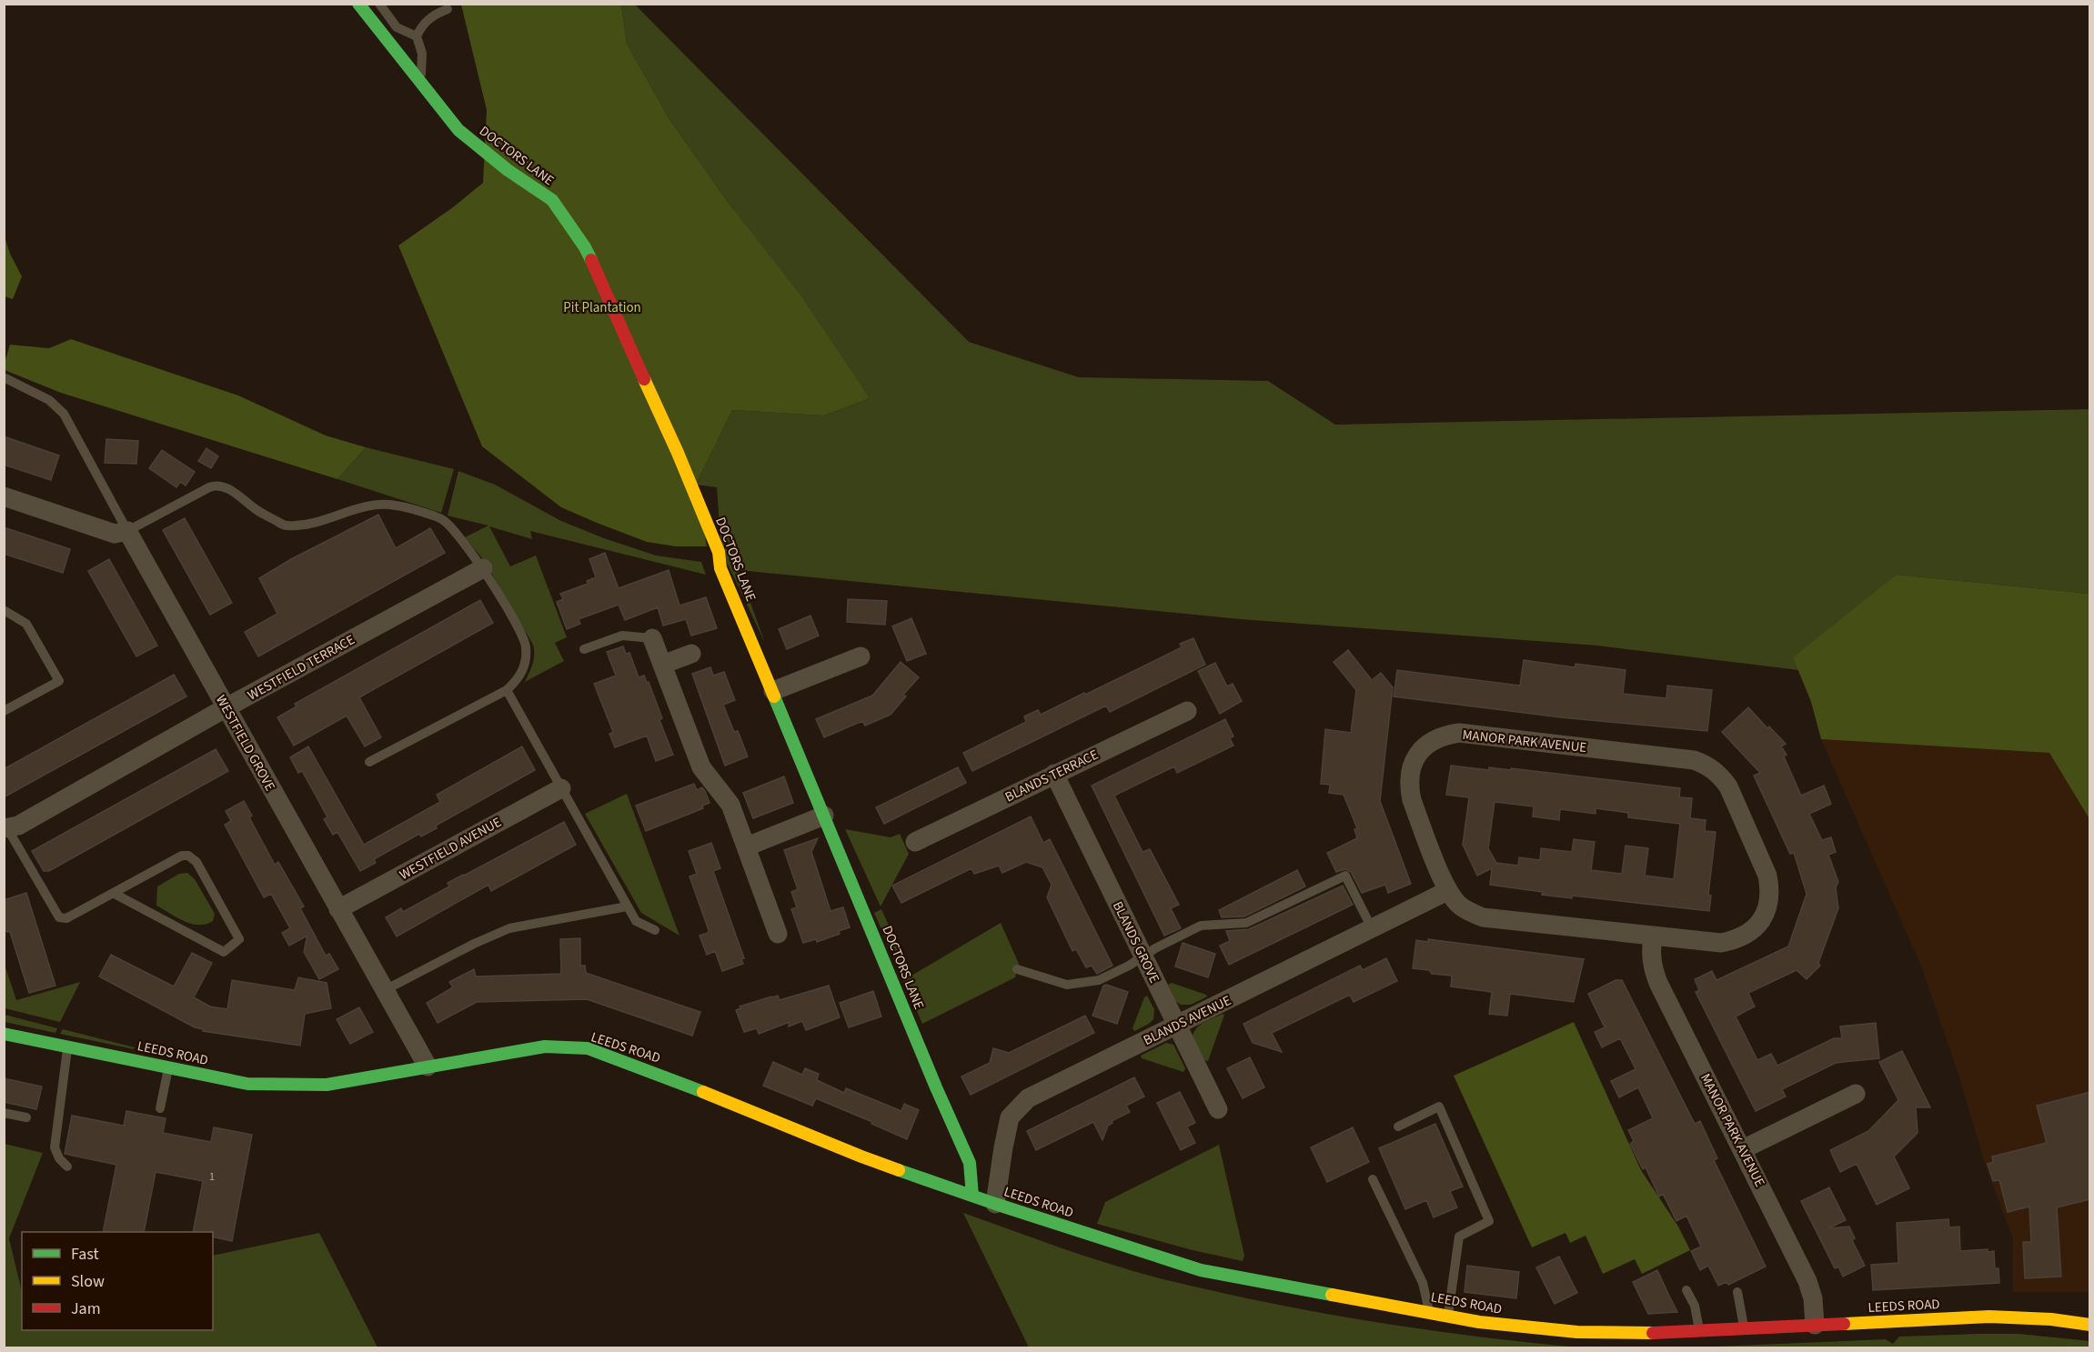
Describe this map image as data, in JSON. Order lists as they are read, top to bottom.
{
  "streets": {
    "street": [
      "DOCTORS LANE",
      "WESTFIELD TERRACE",
      "MANOR PARK AVENUE",
      "WESTFIELD GROVE",
      "BLANDS TERRACE",
      "WESTFIELD AVENUE",
      "BLANDS GROVE",
      "BLANDS AVENUE",
      "LEEDS ROAD"
    ]
  },
  "crossings": [
    ["DOCTORS LANE", "LEEDS ROAD"],
    ["WESTFIELD TERRACE", "WESTFIELD GROVE"],
    ["MANOR PARK AVENUE", "BLANDS AVENUE"],
    ["MANOR PARK AVENUE", "LEEDS ROAD"],
    ["WESTFIELD GROVE", "WESTFIELD AVENUE"],
    ["WESTFIELD GROVE", "LEEDS ROAD"],
    ["BLANDS TERRACE", "BLANDS GROVE"],
    ["BLANDS GROVE", "BLANDS AVENUE"],
    ["BLANDS AVENUE", "LEEDS ROAD"]
  ],
  "parks": ["Pit Plantation"],
  "house_numbers": ["1"],
  "legend": ["Fast", "Slow", "Jam"]
}
